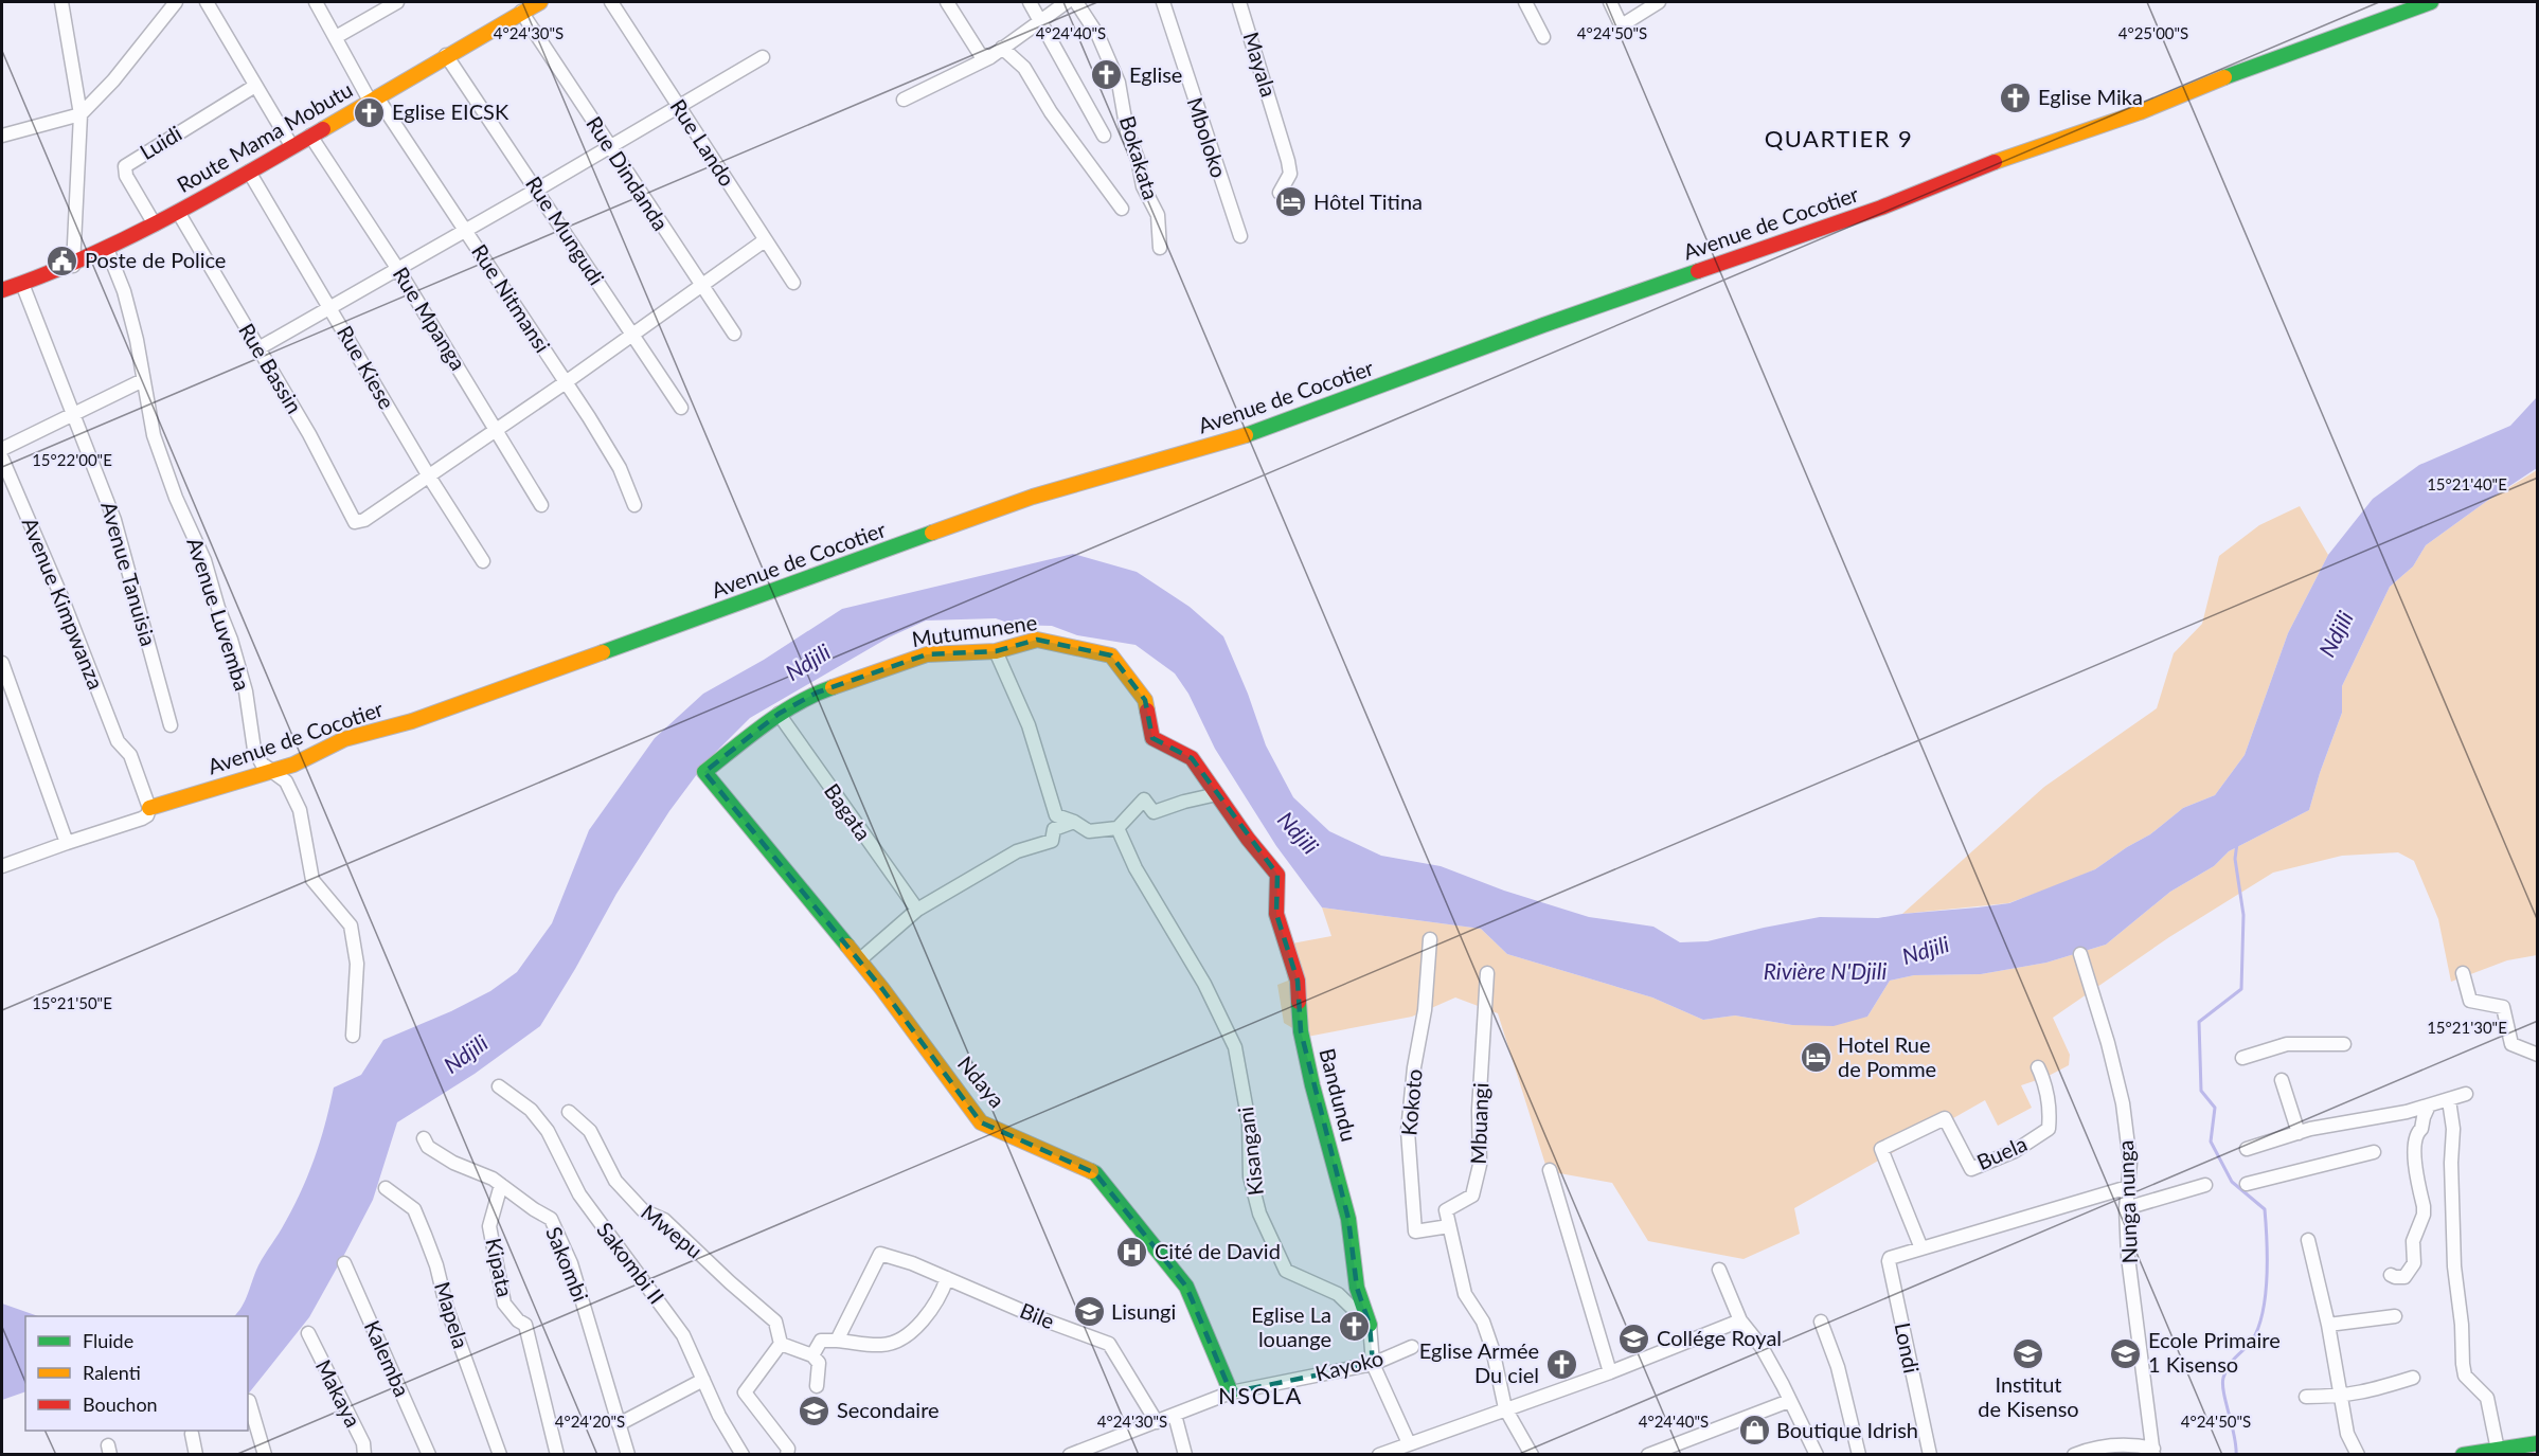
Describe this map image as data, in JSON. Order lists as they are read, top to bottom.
{
  "streets": {
    "street": [
      "Mayala",
      "Route Mama Mobutu",
      "Mboloko",
      "Luidi",
      "Rue Lando",
      "Bokakata",
      "Rue Dindanda",
      "Avenue de Cocotier",
      "Rue Mungudi",
      "Rue Nitmansi",
      "Rue Mpanga",
      "Rue Kiese",
      "Rue Bassin",
      "Avenue Tanuisia",
      "Avenue Kimpwanza",
      "Avenue Luvemba",
      "Mutumunene",
      "Bagata",
      "Ndaya",
      "Bandundu",
      "Kokoto",
      "Mbuangi",
      "Kisangani",
      "Buela",
      "Nunga nunga",
      "Mwepu",
      "Sakombi II",
      "Sakombi",
      "Kipata",
      "Mapela",
      "Bile",
      "Londi",
      "Kalemba",
      "Kayoko",
      "Makaya"
    ]
  },
  "crossings": [
    ["Route Mama Mobutu", "Luidi"],
    ["Route Mama Mobutu", "Rue Dindanda"],
    ["Route Mama Mobutu", "Rue Mungudi"],
    ["Route Mama Mobutu", "Rue Nitmansi"],
    ["Route Mama Mobutu", "Rue Mpanga"],
    ["Route Mama Mobutu", "Rue Kiese"],
    ["Route Mama Mobutu", "Rue Bassin"],
    ["Route Mama Mobutu", "Avenue Tanuisia"],
    ["Route Mama Mobutu", "Avenue Luvemba"],
    ["Avenue de Cocotier", "Avenue Kimpwanza"],
    ["Avenue de Cocotier", "Avenue Luvemba"],
    ["Rue Kiese", "Rue Bassin"],
    ["Mutumunene", "Bagata"],
    ["Mutumunene", "Ndaya"],
    ["Mutumunene", "Bandundu"],
    ["Ndaya", "Kayoko"],
    ["Bandundu", "Kisangani"],
    ["Kokoto", "Mbuangi"],
    ["Buela", "Londi"],
    ["Sakombi", "Kipata"],
    ["Bile", "Kayoko"]
  ],
  "districts": ["QUARTIER 9", "NSOLA"],
  "water": ["Ndjili", "Rivière N'Djili"],
  "places": {
    "church": [
      "Eglise",
      "Eglise Mika",
      "Eglise EICSK",
      "Eglise La louange",
      "Eglise Armée Du ciel"
    ],
    "hotel": ["Hôtel Titina", "Hotel Rue de Pomme"],
    "public building": ["Poste de Police"],
    "hospital": ["Cité de David"],
    "school or university": [
      "Lisungi",
      "Collége Royal",
      "Institut de Kisenso",
      "Ecole Primaire 1 Kisenso",
      "Secondaire"
    ],
    "shop": ["Boutique Idrish"]
  },
  "legend": ["Fluide", "Ralenti", "Bouchon"],
  "coordinates": [
    "4°24'30\"S",
    "4°24'40\"S",
    "4°24'50\"S",
    "4°25'00\"S",
    "15°22'00\"E",
    "15°21'40\"E",
    "15°21'50\"E",
    "15°21'30\"E",
    "4°24'20\"S"
  ]
}
